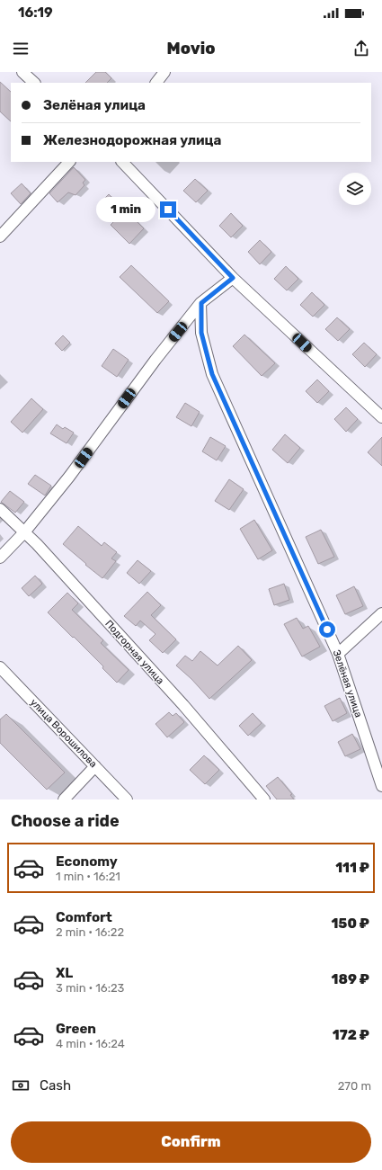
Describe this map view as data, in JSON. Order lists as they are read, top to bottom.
{
  "streets": {
    "street": ["Подгорная улица", "Зелёная улица", "улица Ворошилова"]
  },
  "page": {
    "status": "16:19",
    "header": "Movio",
    "banner": ["Зелёная улица", "Железнодорожная улица"],
    "bubble": "1 min",
    "heading": "Choose a ride",
    "list": [
      {
        "name": "Economy",
        "note": "1 min · 16:21",
        "value": "111 ₽"
      },
      {
        "name": "Comfort",
        "note": "2 min · 16:22",
        "value": "150 ₽"
      },
      {
        "name": "XL",
        "note": "3 min · 16:23",
        "value": "189 ₽"
      },
      {
        "name": "Green",
        "note": "4 min · 16:24",
        "value": "172 ₽"
      }
    ],
    "pay": ["Cash", "270 m"],
    "buttons": "Confirm"
  }
}
